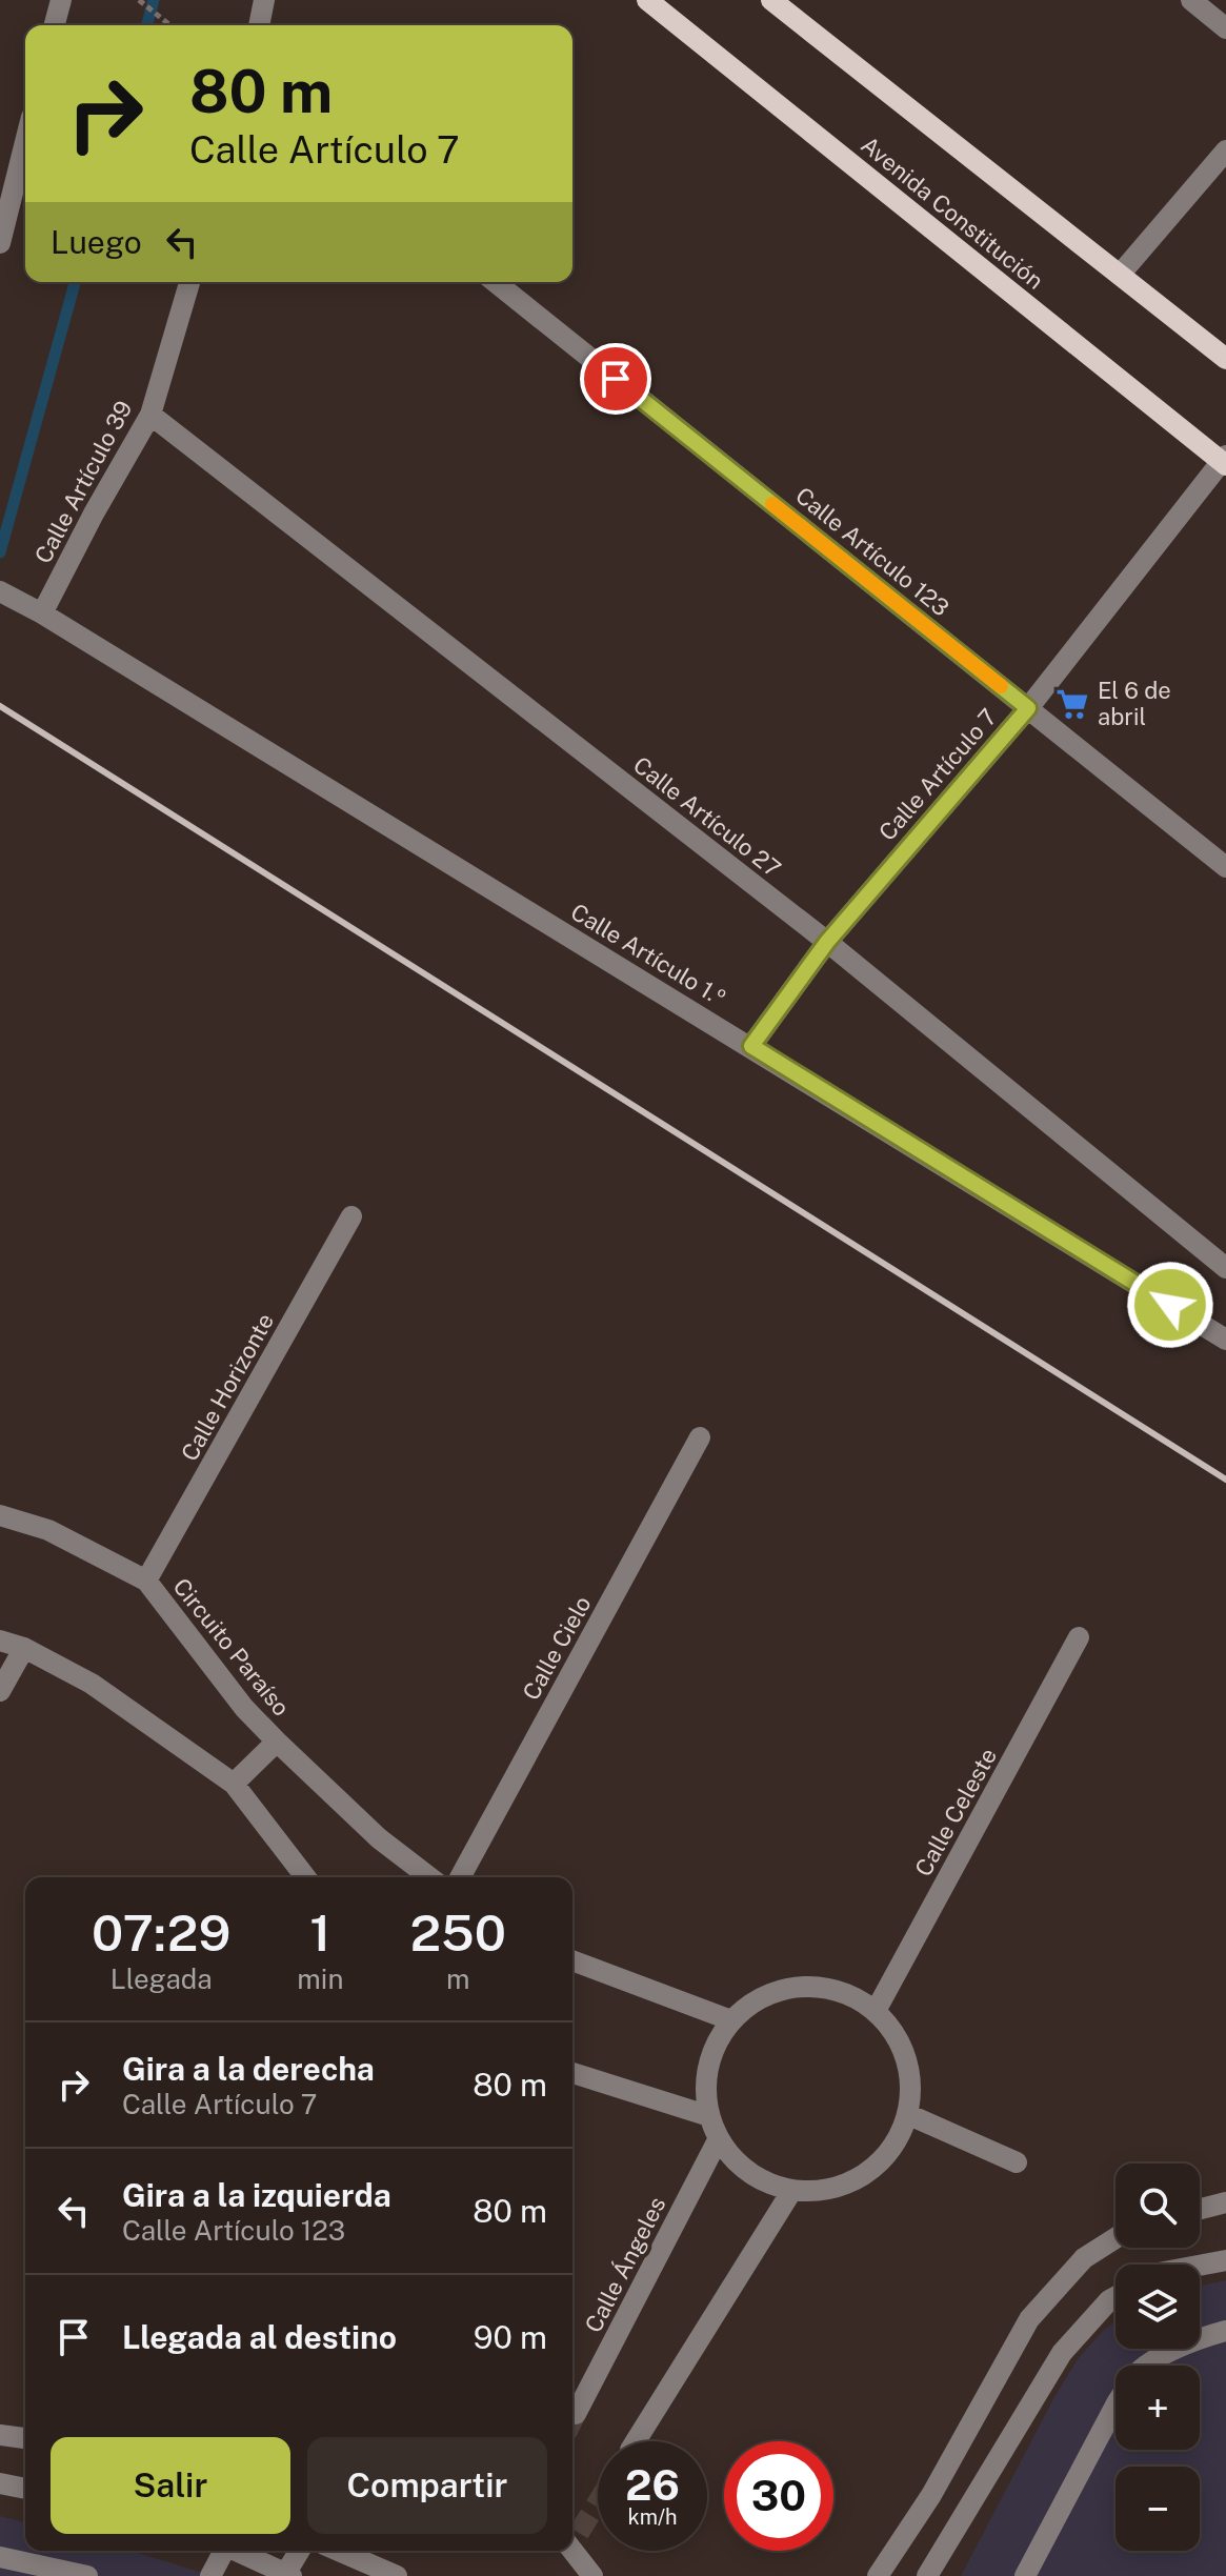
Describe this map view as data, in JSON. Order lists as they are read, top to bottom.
{
  "streets": {
    "main road": ["Avenida Constitución"],
    "street": [
      "Calle Artículo 39",
      "Calle Artículo 123",
      "Calle Artículo 7",
      "Calle Artículo 27",
      "Calle Artículo 1.º",
      "Calle Horizonte",
      "Circuito Paraíso",
      "Calle Cielo",
      "Calle Celeste",
      "Calle Ángeles"
    ]
  },
  "crossings": [
    ["Avenida Constitución", "Calle Artículo 7"],
    ["Calle Artículo 39", "Calle Artículo 27"],
    ["Calle Artículo 39", "Calle Artículo 1.º"],
    ["Calle Artículo 123", "Calle Artículo 7"],
    ["Calle Artículo 7", "Calle Artículo 27"],
    ["Calle Artículo 7", "Calle Artículo 1.º"],
    ["Calle Horizonte", "Circuito Paraíso"],
    ["Calle Celeste", "Calle Ángeles"]
  ],
  "places": {
    "supermarket": ["El 6 de abril"]
  },
  "page": {
    "turn": ["80 m", "Calle Artículo 7"],
    "then": "Luego",
    "eta": [
      "07:29",
      "Llegada",
      "1",
      "min",
      "250",
      "m"
    ],
    "list": [
      {
        "name": "Gira a la derecha",
        "note": "Calle Artículo 7",
        "value": "80 m"
      },
      {
        "name": "Gira a la izquierda",
        "note": "Calle Artículo 123",
        "value": "80 m"
      },
      {
        "name": "Llegada al destino",
        "value": "90 m"
      }
    ],
    "map_buttons": ["+", "−"],
    "buttons": ["Salir", "Compartir"],
    "speed": "26 km/h",
    "limit": "30"
  }
}
